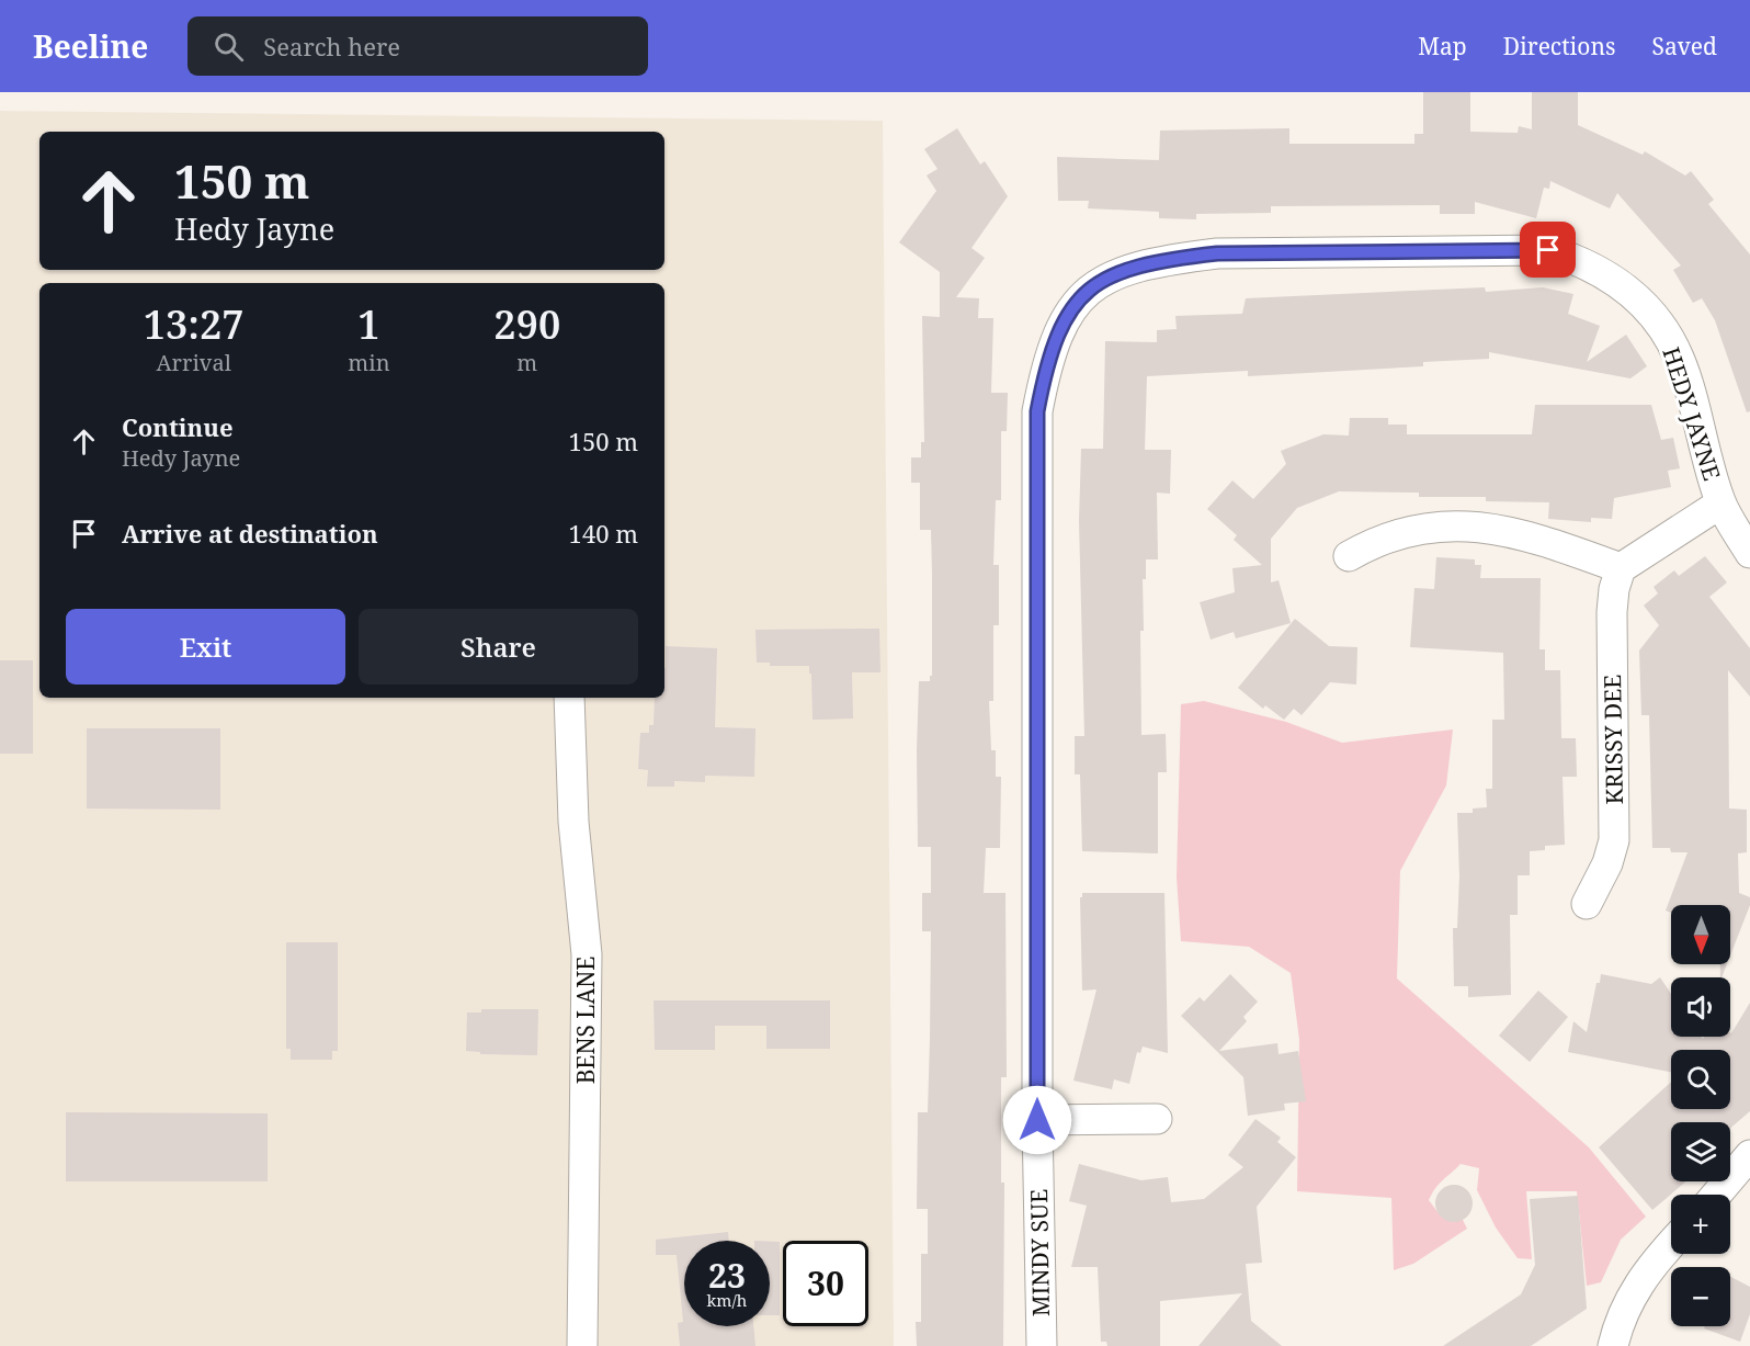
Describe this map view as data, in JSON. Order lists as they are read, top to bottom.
{
  "streets": {
    "street": [
      "HEDY JAYNE",
      "KRISSY DEE",
      "BENS LANE",
      "MINDY SUE"
    ]
  },
  "crossings": [
    ["HEDY JAYNE", "MINDY SUE"]
  ],
  "north": "bottom",
  "page": {
    "header": "Beeline",
    "search": "Search here",
    "nav": ["Map", "Directions", "Saved"],
    "turn": ["150 m", "Hedy Jayne"],
    "eta": [
      "13:27",
      "Arrival",
      "1",
      "min",
      "290",
      "m"
    ],
    "list": [
      {
        "name": "Continue",
        "note": "Hedy Jayne",
        "value": "150 m"
      },
      {
        "name": "Arrive at destination",
        "value": "140 m"
      }
    ],
    "buttons": ["Exit", "Share"],
    "map_buttons": ["+", "−"],
    "speed": "23 km/h",
    "limit": "30"
  }
}
